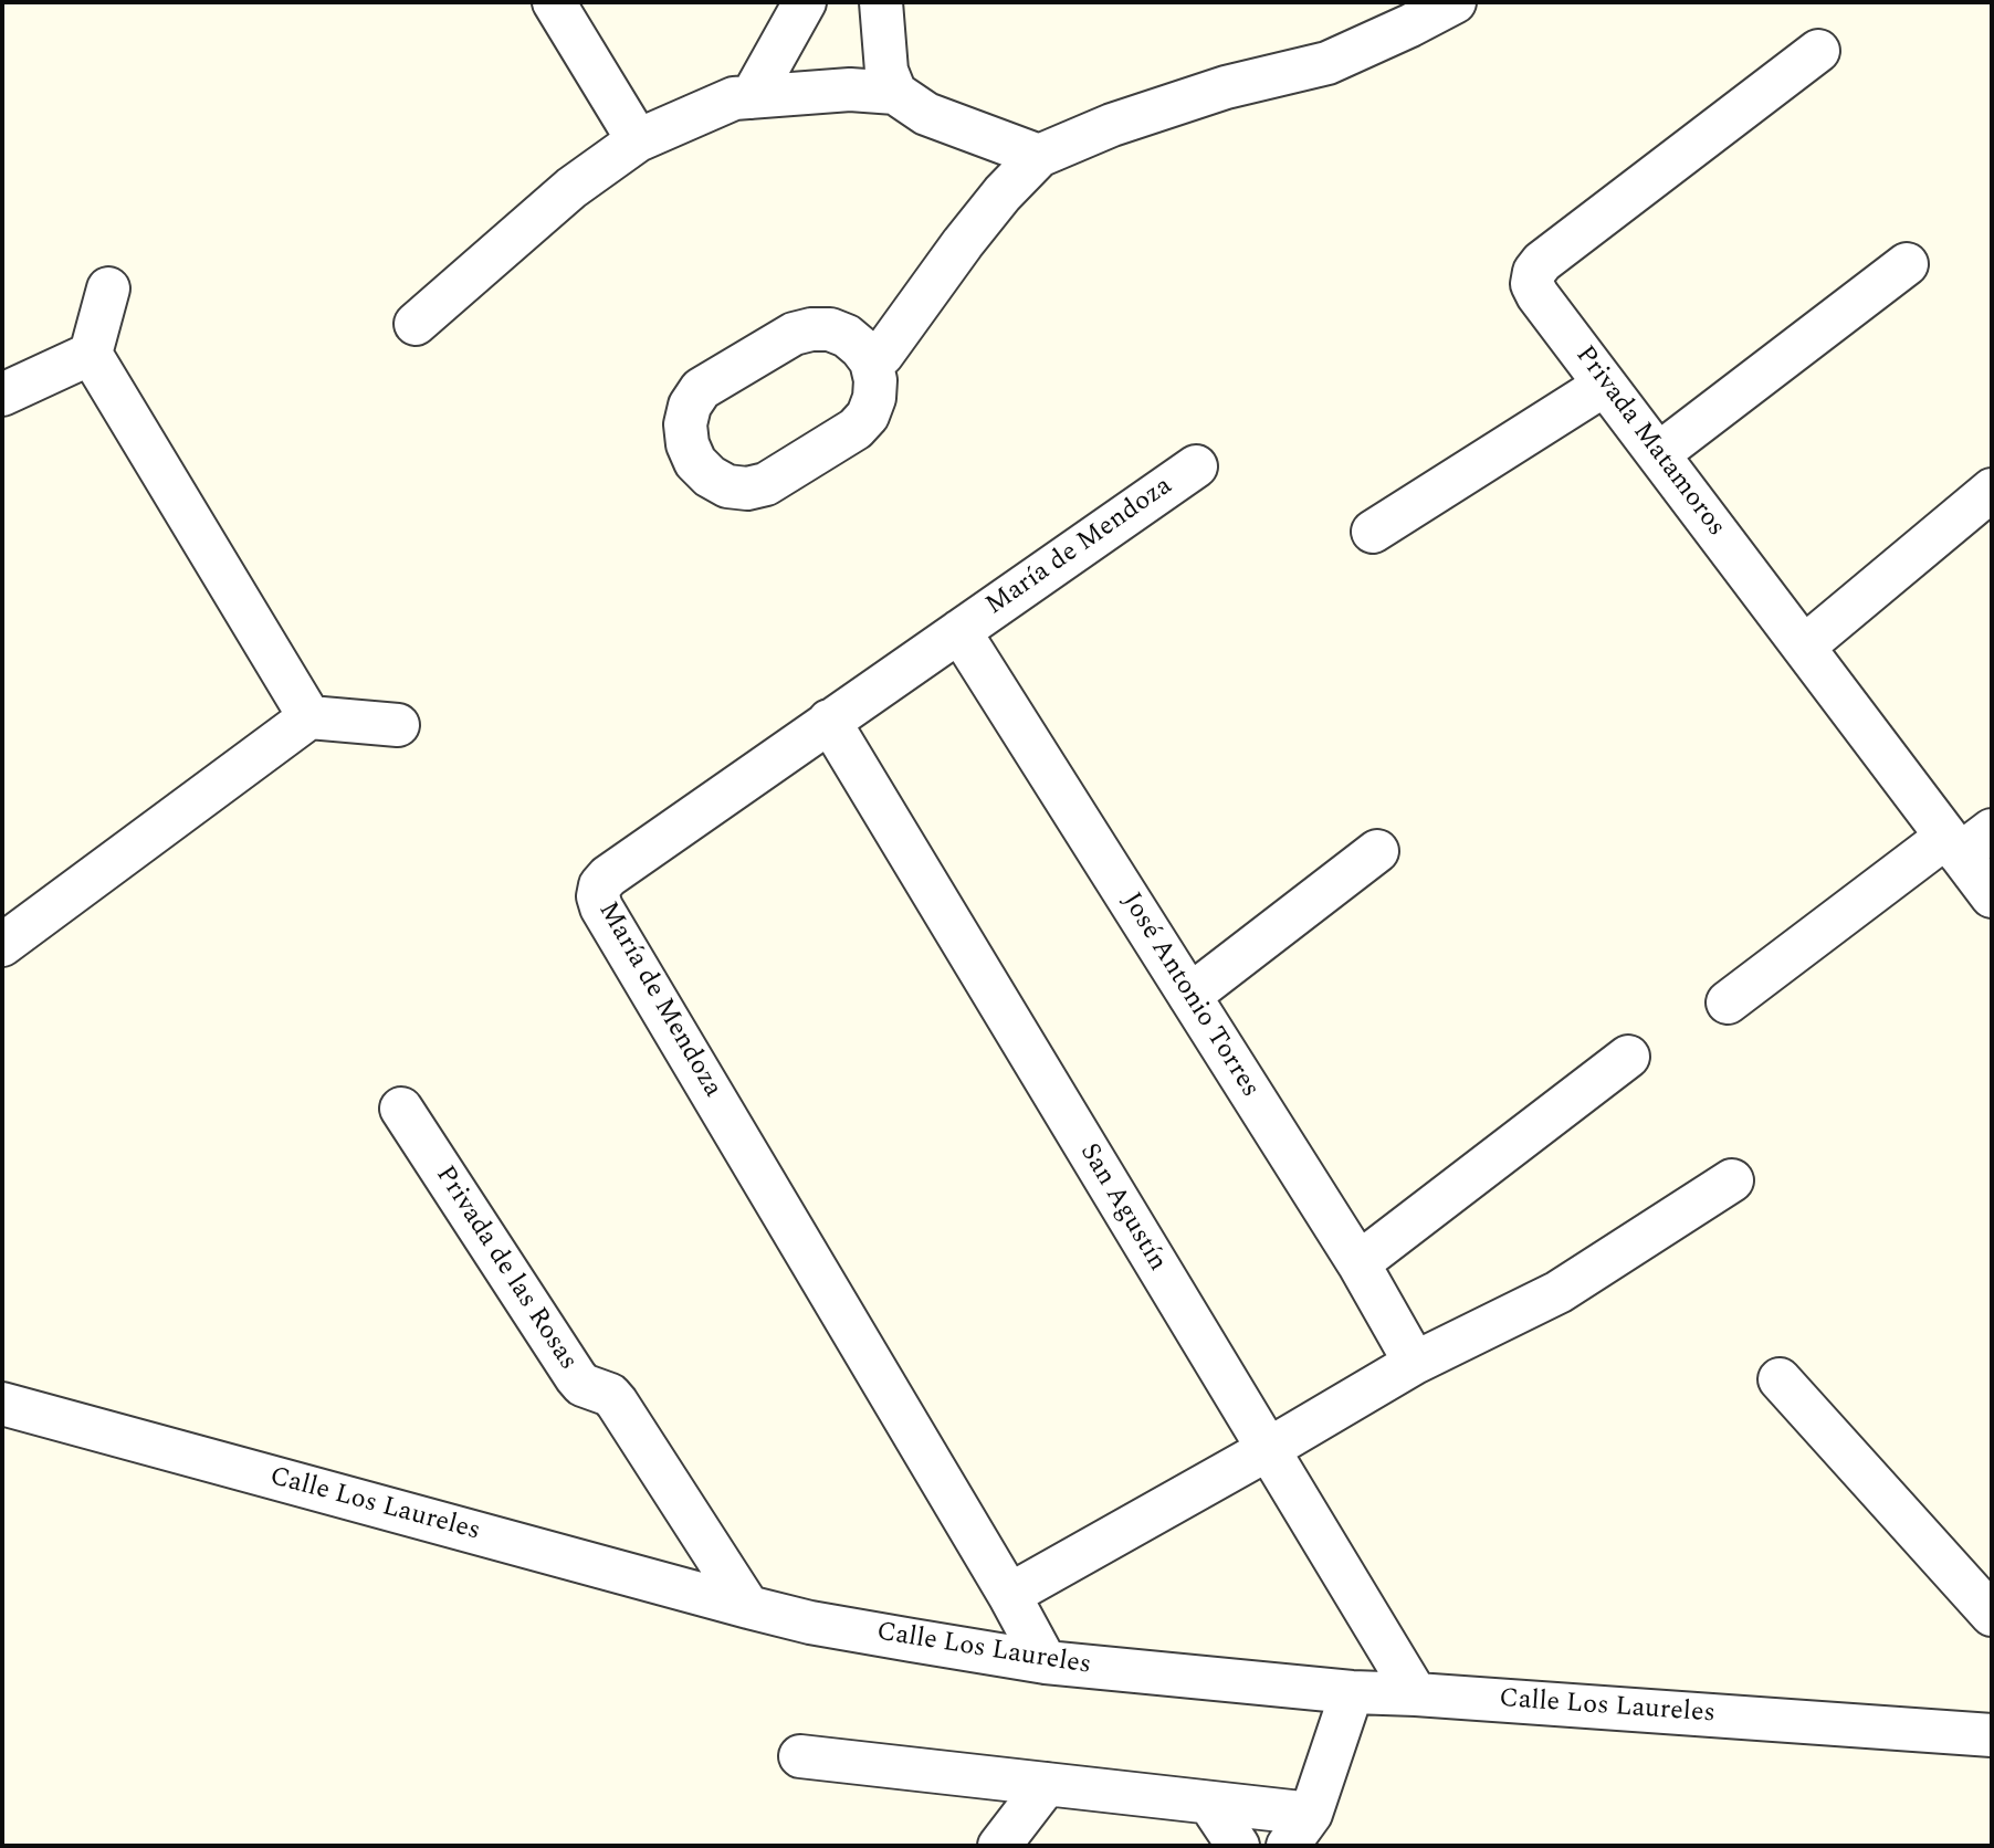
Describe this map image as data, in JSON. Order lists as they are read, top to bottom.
{
  "streets": {
    "street": [
      "Privada Matamoros",
      "María de Mendoza",
      "José Antonio Torres",
      "San Agustín",
      "Privada de las Rosas",
      "Calle Los Laureles"
    ]
  },
  "crossings": [
    ["María de Mendoza", "José Antonio Torres"],
    ["María de Mendoza", "San Agustín"],
    ["María de Mendoza", "Calle Los Laureles"],
    ["San Agustín", "Calle Los Laureles"],
    ["Privada de las Rosas", "Calle Los Laureles"]
  ]
}
